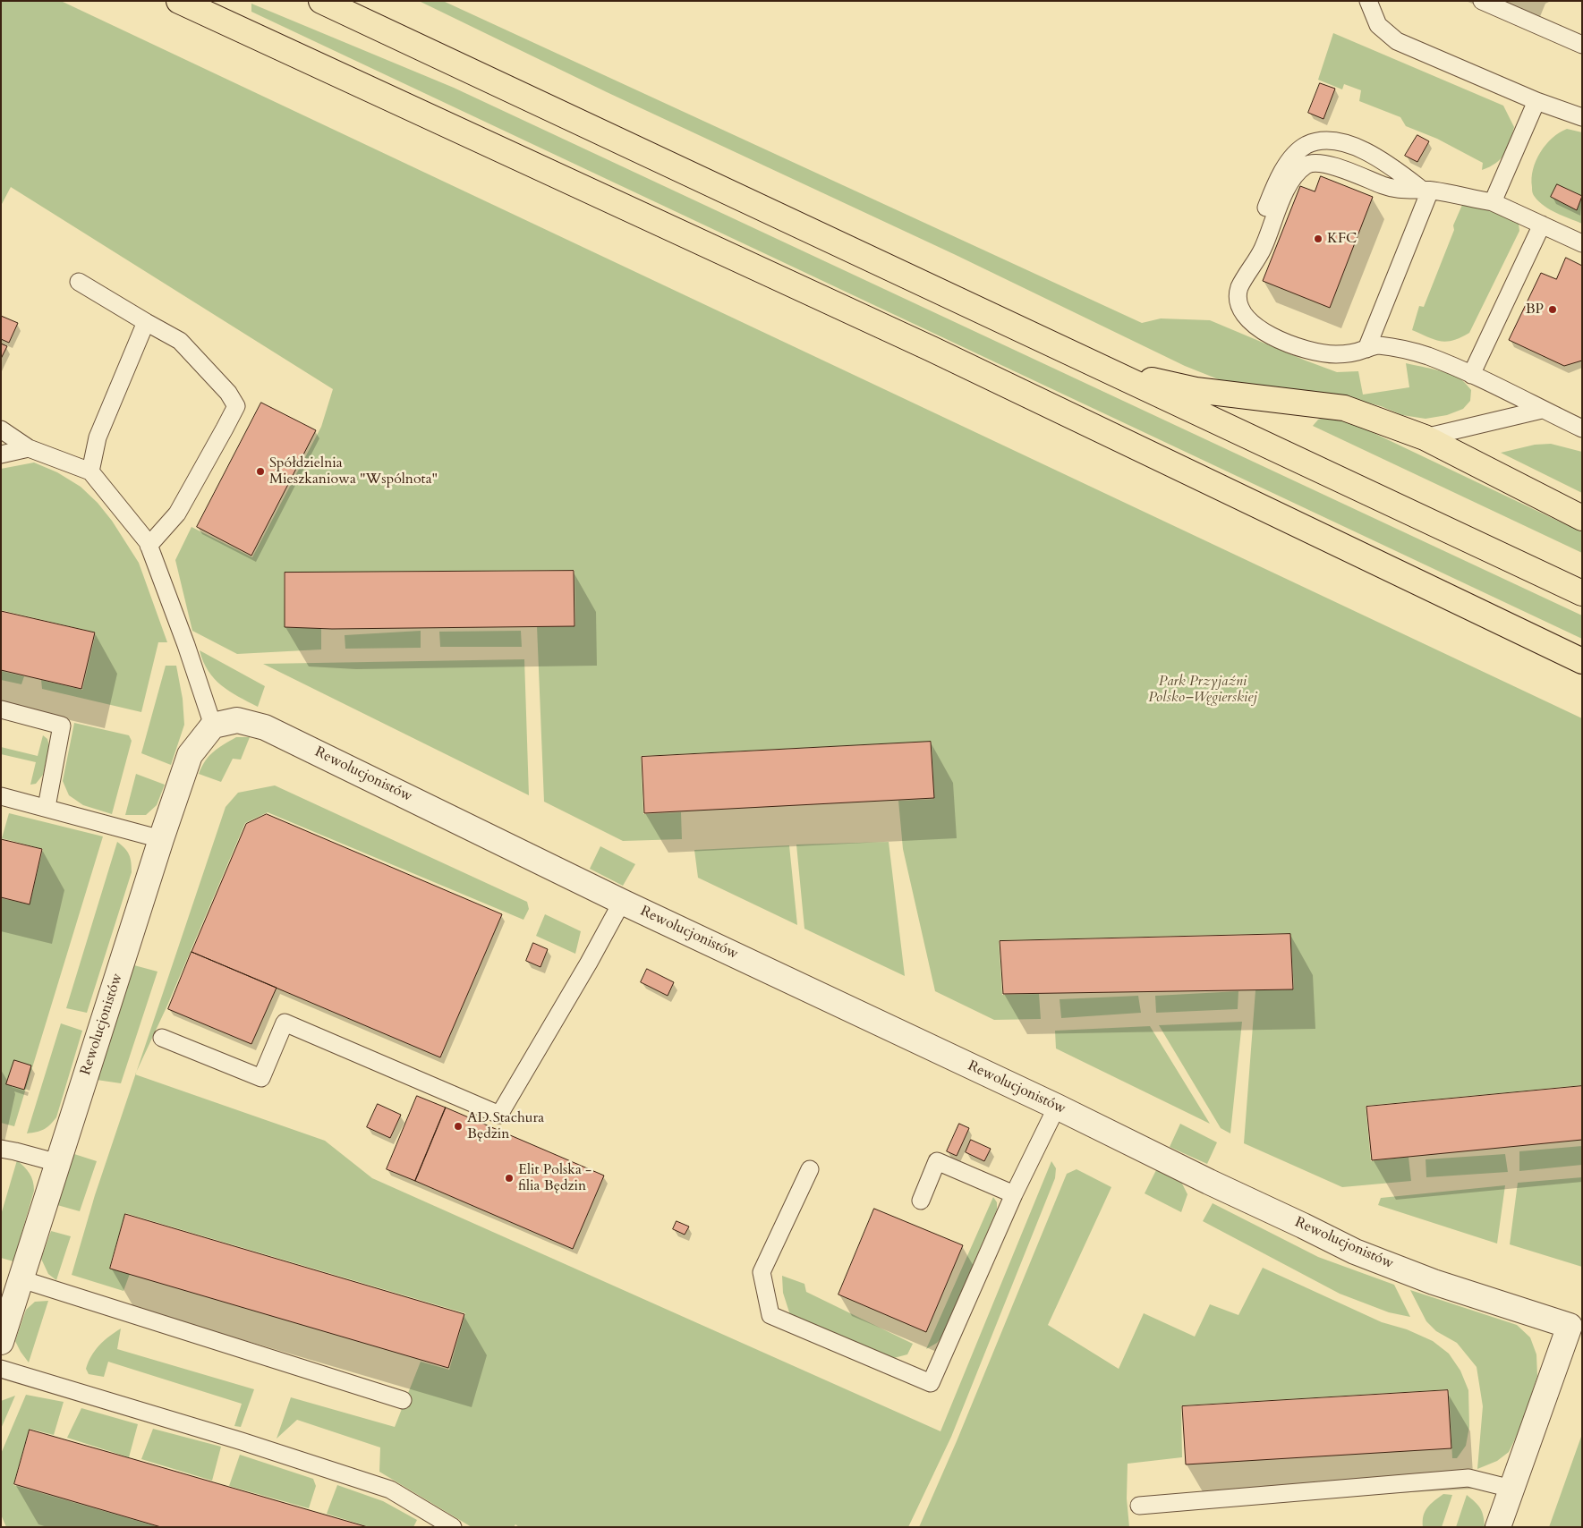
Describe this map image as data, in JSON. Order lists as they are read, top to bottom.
{
  "streets": {
    "street": ["Rewolucjonistów"]
  },
  "parks": ["Park Przyjaźni Polsko–Węgierskiej"],
  "places": [
    "KFC",
    "BP",
    "Spółdzielnia Mieszkaniowa \"Wspólnota\"",
    "AD Stachura Będzin",
    "Elit Polska - filia Będzin"
  ]
}
